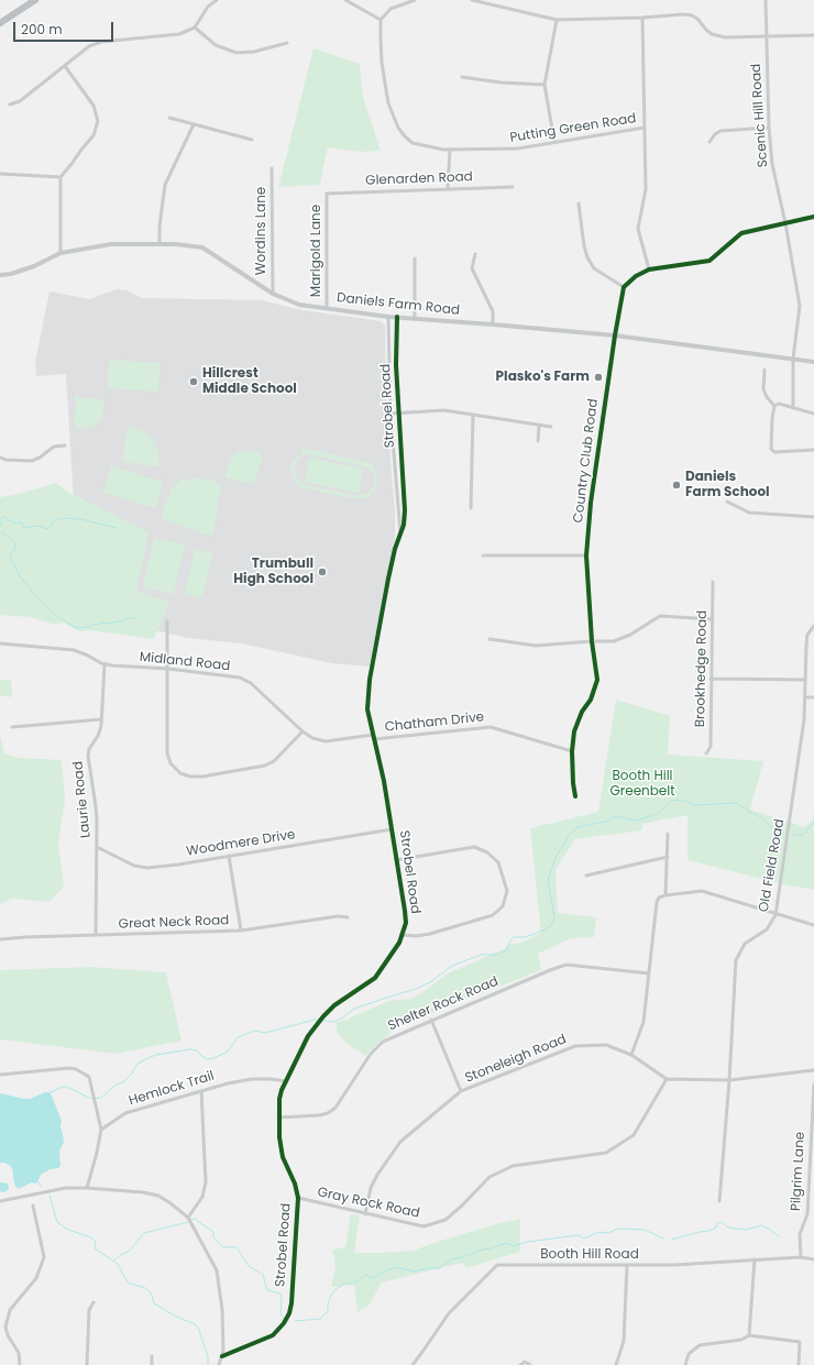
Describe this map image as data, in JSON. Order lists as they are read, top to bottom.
{
  "streets": {
    "main road": ["Daniels Farm Road"],
    "street": [
      "Scenic Hill Road",
      "Putting Green Road",
      "Glenarden Road",
      "Wordins Lane",
      "Marigold Lane",
      "Strobel Road",
      "Country Club Road",
      "Midland Road",
      "Brookhedge Road",
      "Chatham Drive",
      "Laurie Road",
      "Woodmere Drive",
      "Old Field Road",
      "Great Neck Road",
      "Shelter Rock Road",
      "Stoneleigh Road",
      "Hemlock Trail",
      "Pilgrim Lane",
      "Gray Rock Road",
      "Booth Hill Road"
    ]
  },
  "crossings": [
    ["Scenic Hill Road", "Daniels Farm Road"],
    ["Glenarden Road", "Marigold Lane"],
    ["Wordins Lane", "Daniels Farm Road"],
    ["Marigold Lane", "Daniels Farm Road"],
    ["Daniels Farm Road", "Strobel Road"],
    ["Daniels Farm Road", "Country Club Road"],
    ["Strobel Road", "Midland Road"],
    ["Strobel Road", "Chatham Drive"],
    ["Strobel Road", "Woodmere Drive"],
    ["Strobel Road", "Shelter Rock Road"],
    ["Strobel Road", "Hemlock Trail"],
    ["Strobel Road", "Gray Rock Road"],
    ["Country Club Road", "Chatham Drive"],
    ["Midland Road", "Chatham Drive"],
    ["Midland Road", "Laurie Road"],
    ["Laurie Road", "Woodmere Drive"],
    ["Laurie Road", "Great Neck Road"],
    ["Stoneleigh Road", "Gray Rock Road"],
    ["Pilgrim Lane", "Booth Hill Road"]
  ],
  "parks": ["Booth Hill Greenbelt"],
  "places": [
    "Plasko's Farm",
    "Hillcrest Middle School",
    "Daniels Farm School",
    "Trumbull High School"
  ],
  "scale_bar": "200 m"
}
